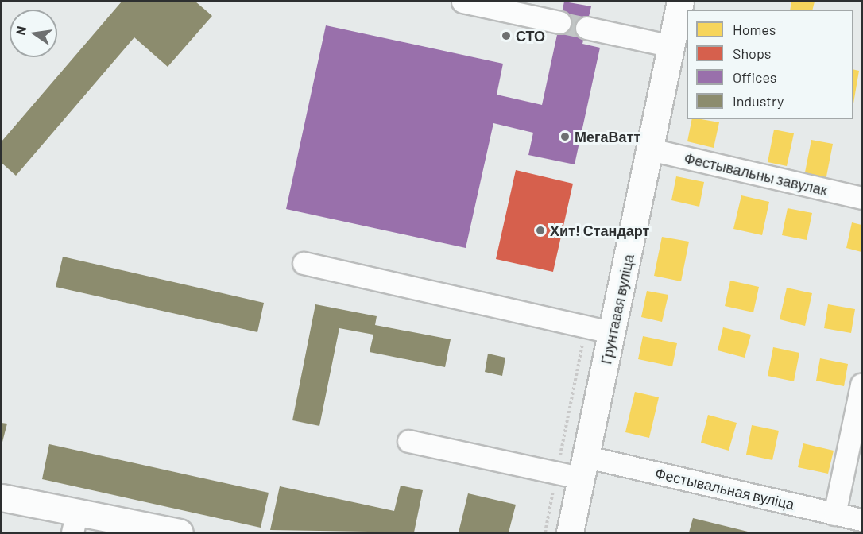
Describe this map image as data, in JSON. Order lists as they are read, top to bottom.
{
  "streets": {
    "main road": ["Грунтавая вуліца"],
    "street": ["Фестывальны завулак", "Фестывальная вуліца"]
  },
  "crossings": [
    ["Фестывальны завулак", "Грунтавая вуліца"],
    ["Грунтавая вуліца", "Фестывальная вуліца"]
  ],
  "places": ["СТО", "МегаВатт", "Хит! Стандарт"],
  "legend": [
    "Homes",
    "Shops",
    "Offices",
    "Industry"
  ],
  "north": "left"
}
